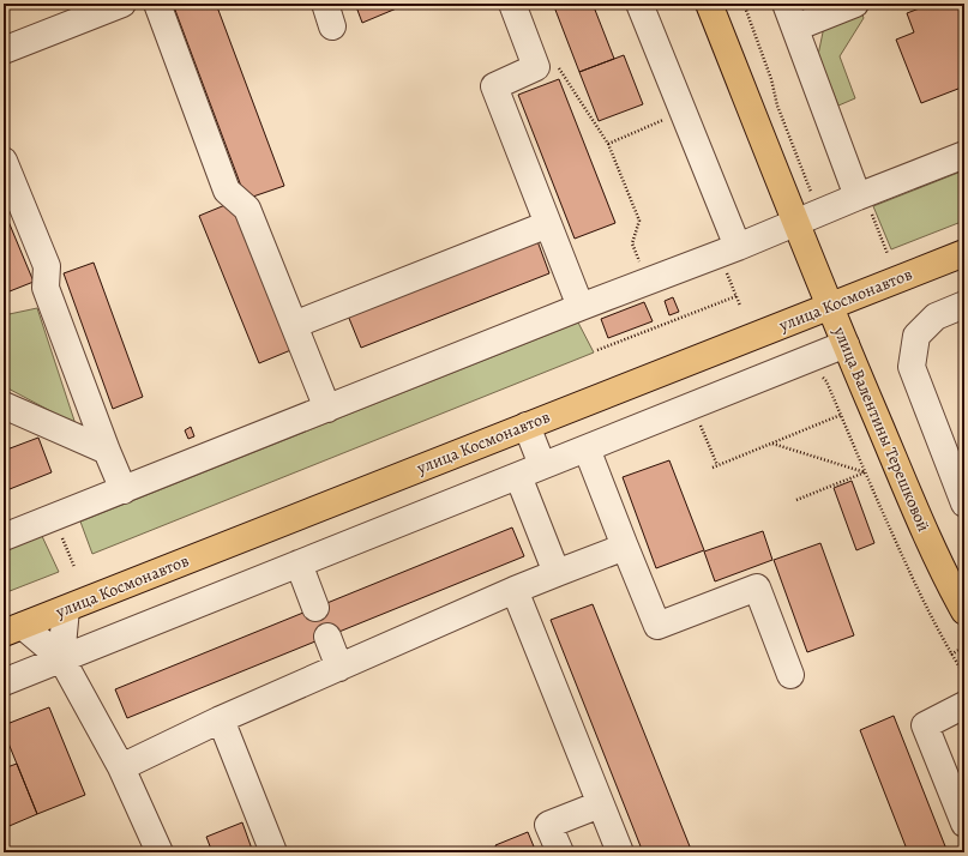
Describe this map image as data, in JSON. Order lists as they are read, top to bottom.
{
  "streets": {
    "main road": ["улица Космонавтов", "улица Валентины Терешковой"]
  },
  "crossings": [
    ["улица Космонавтов", "улица Валентины Терешковой"]
  ]
}
